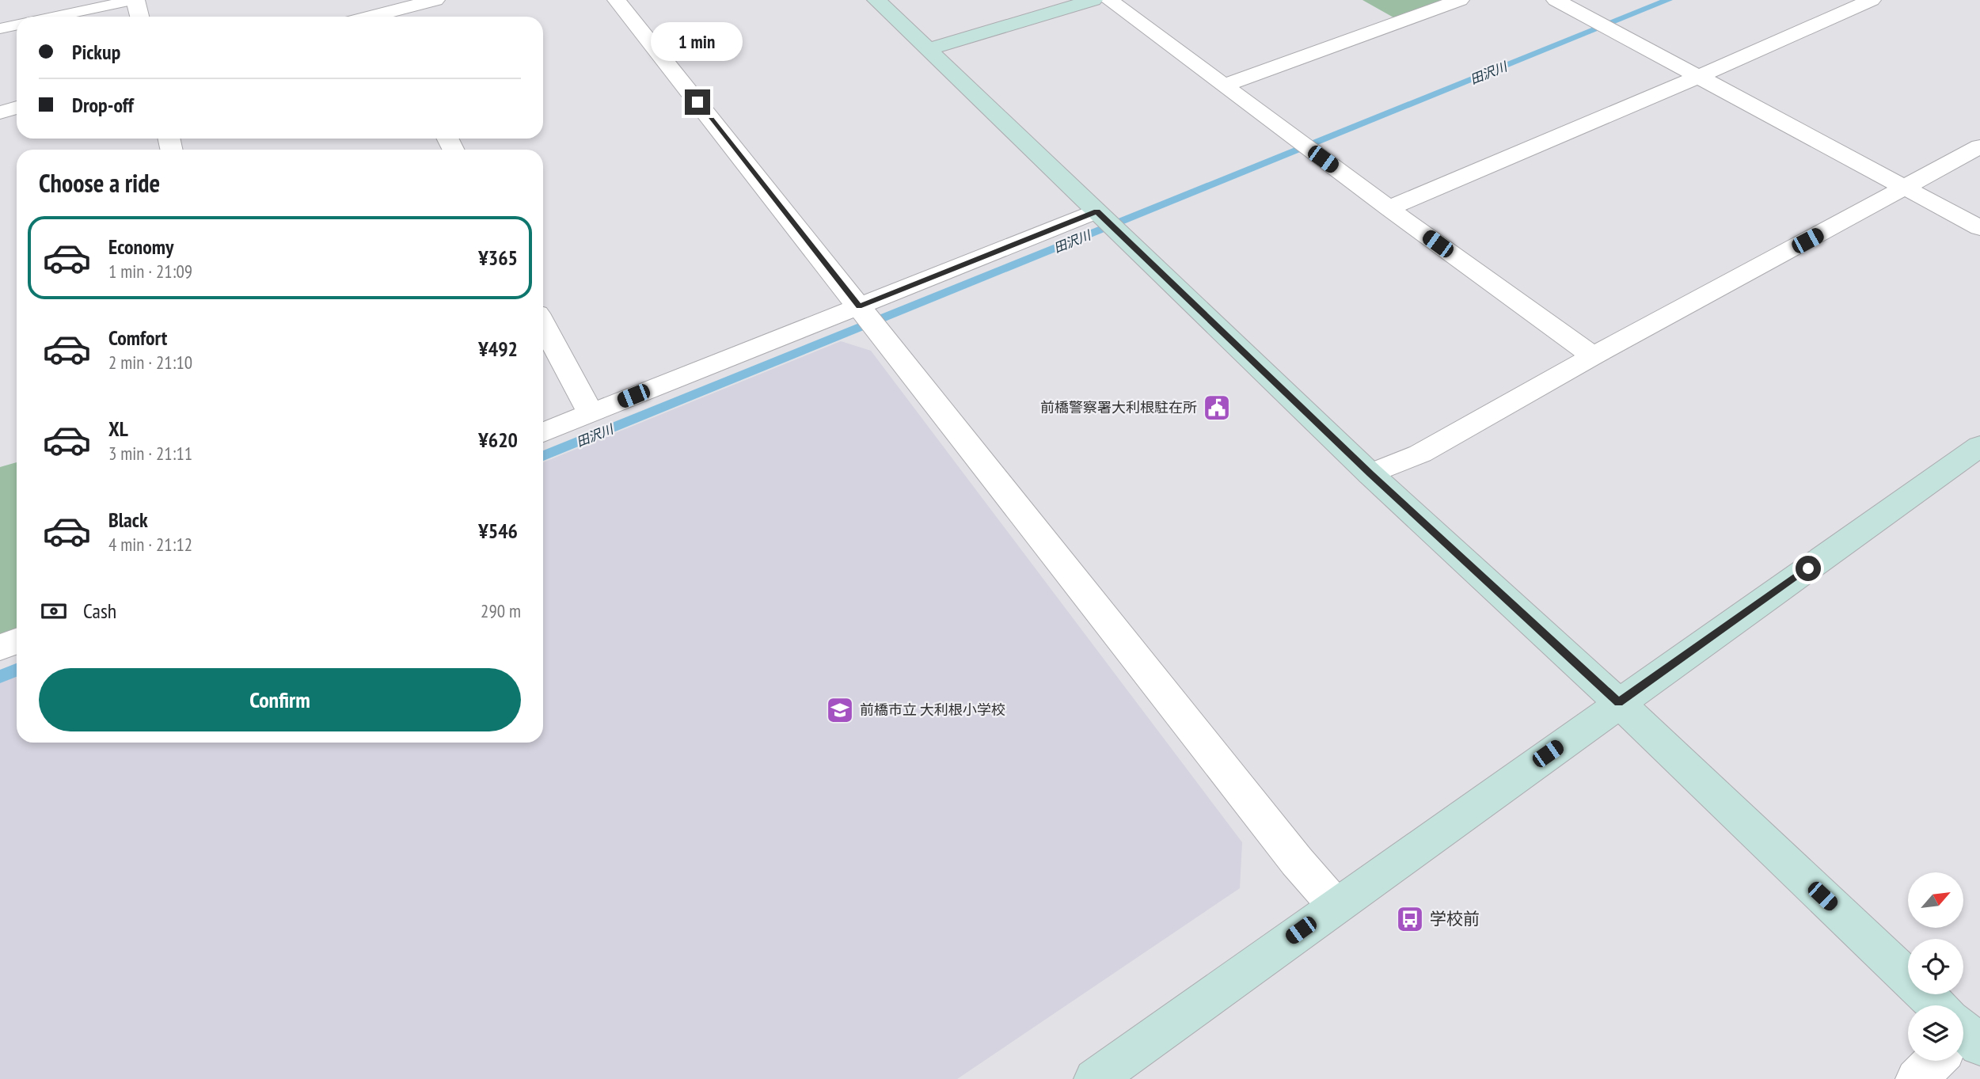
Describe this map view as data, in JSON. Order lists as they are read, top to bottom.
{
  "water": ["田沢川"],
  "places": {
    "public building": ["前橋警察署大利根駐在所"],
    "school or university": ["前橋市立 大利根小学校"],
    "bus stop": ["学校前"]
  },
  "north": "top right",
  "page": {
    "banner": ["Pickup", "Drop-off"],
    "bubble": "1 min",
    "heading": "Choose a ride",
    "list": [
      {
        "name": "Economy",
        "note": "1 min · 21:09",
        "value": "¥365"
      },
      {
        "name": "Comfort",
        "note": "2 min · 21:10",
        "value": "¥492"
      },
      {
        "name": "XL",
        "note": "3 min · 21:11",
        "value": "¥620"
      },
      {
        "name": "Black",
        "note": "4 min · 21:12",
        "value": "¥546"
      }
    ],
    "pay": ["Cash", "290 m"],
    "buttons": "Confirm"
  }
}
